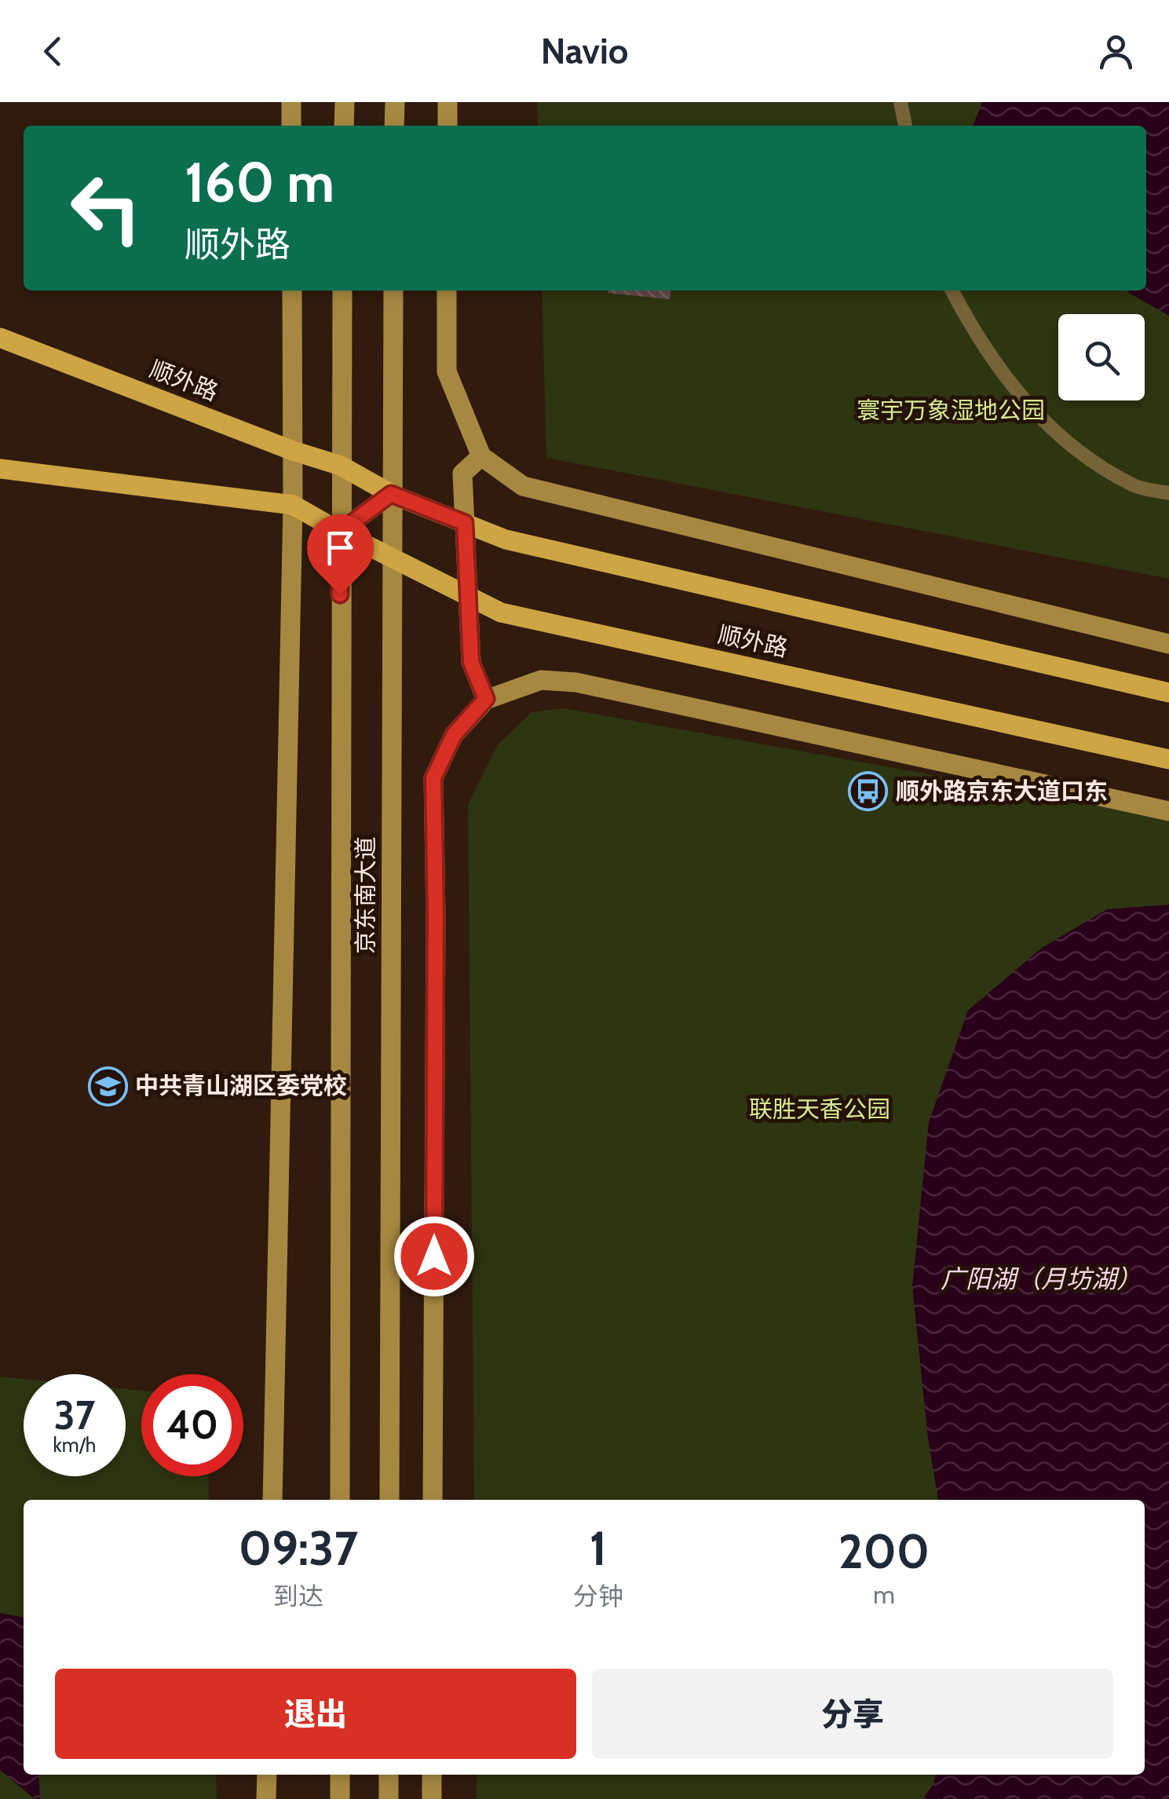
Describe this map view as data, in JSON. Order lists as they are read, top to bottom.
{
  "streets": {
    "main road": ["顺外路", "京东南大道"]
  },
  "crossings": [
    ["顺外路", "京东南大道"]
  ],
  "water": ["广阳湖（月坊湖）"],
  "parks": ["寰宇万象湿地公园", "联胜天香公园"],
  "places": {
    "bus stop": ["顺外路京东大道口东"],
    "school or university": ["中共青山湖区委党校"]
  },
  "page": {
    "header": "Navio",
    "turn": ["160 m", "顺外路"],
    "speed": "37 km/h",
    "limit": "40",
    "eta": [
      "09:37",
      "到达",
      "1",
      "分钟",
      "200",
      "m"
    ],
    "buttons": ["退出", "分享"]
  }
}
